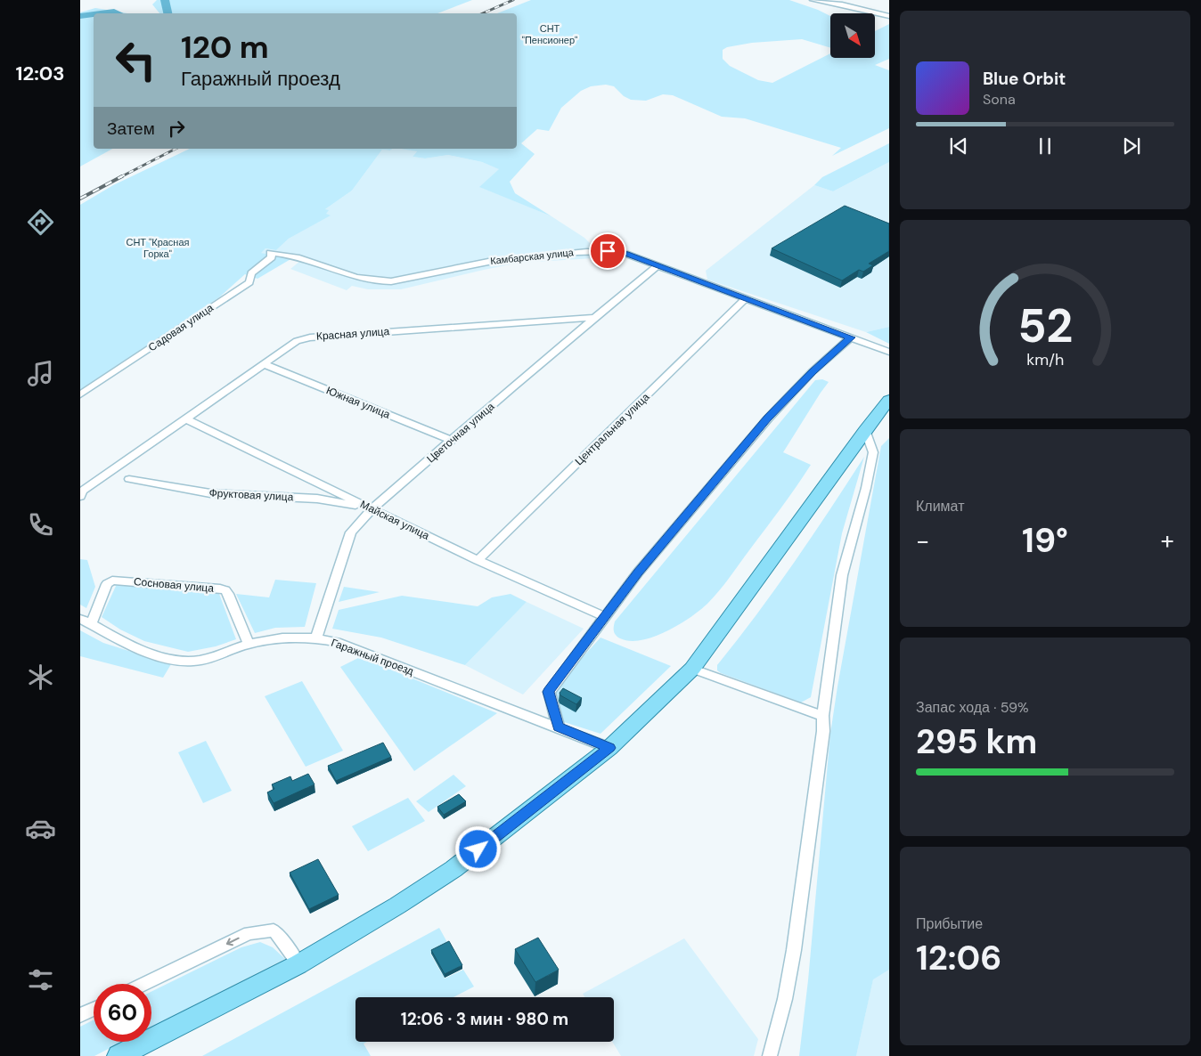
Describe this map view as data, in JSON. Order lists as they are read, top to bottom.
{
  "streets": {
    "street": [
      "Камбарская улица",
      "Садовая улица",
      "Красная улица",
      "Южная улица",
      "Центральная улица",
      "Цветочная улица",
      "Фруктовая улица",
      "Майская улица",
      "Сосновая улица",
      "Гаражный проезд"
    ]
  },
  "crossings": [
    ["Камбарская улица", "Садовая улица"],
    ["Камбарская улица", "Центральная улица"],
    ["Камбарская улица", "Цветочная улица"],
    ["Красная улица", "Южная улица"],
    ["Красная улица", "Цветочная улица"],
    ["Красная улица", "Майская улица"],
    ["Южная улица", "Цветочная улица"],
    ["Центральная улица", "Майская улица"],
    ["Цветочная улица", "Фруктовая улица"],
    ["Цветочная улица", "Майская улица"],
    ["Цветочная улица", "Гаражный проезд"],
    ["Фруктовая улица", "Майская улица"],
    ["Сосновая улица", "Гаражный проезд"]
  ],
  "parks": ["СНТ \"Пенсионер\"", "СНТ \"Красная Горка\""],
  "north": "bottom right",
  "page": {
    "tabs": "12:03",
    "turn": ["120 m", "Гаражный проезд"],
    "song": ["Blue Orbit", "Sona"],
    "then": "Затем",
    "tile": [
      "Климат",
      ["Запас хода · 59%", "295 km"],
      ["Прибытие", "12:06"]
    ],
    "heat": ["−", "19°", "+"],
    "limit": "60",
    "trip": "12:06 · 3 мин · 980 m",
    "gauge": ["52", "km/h"]
  }
}
